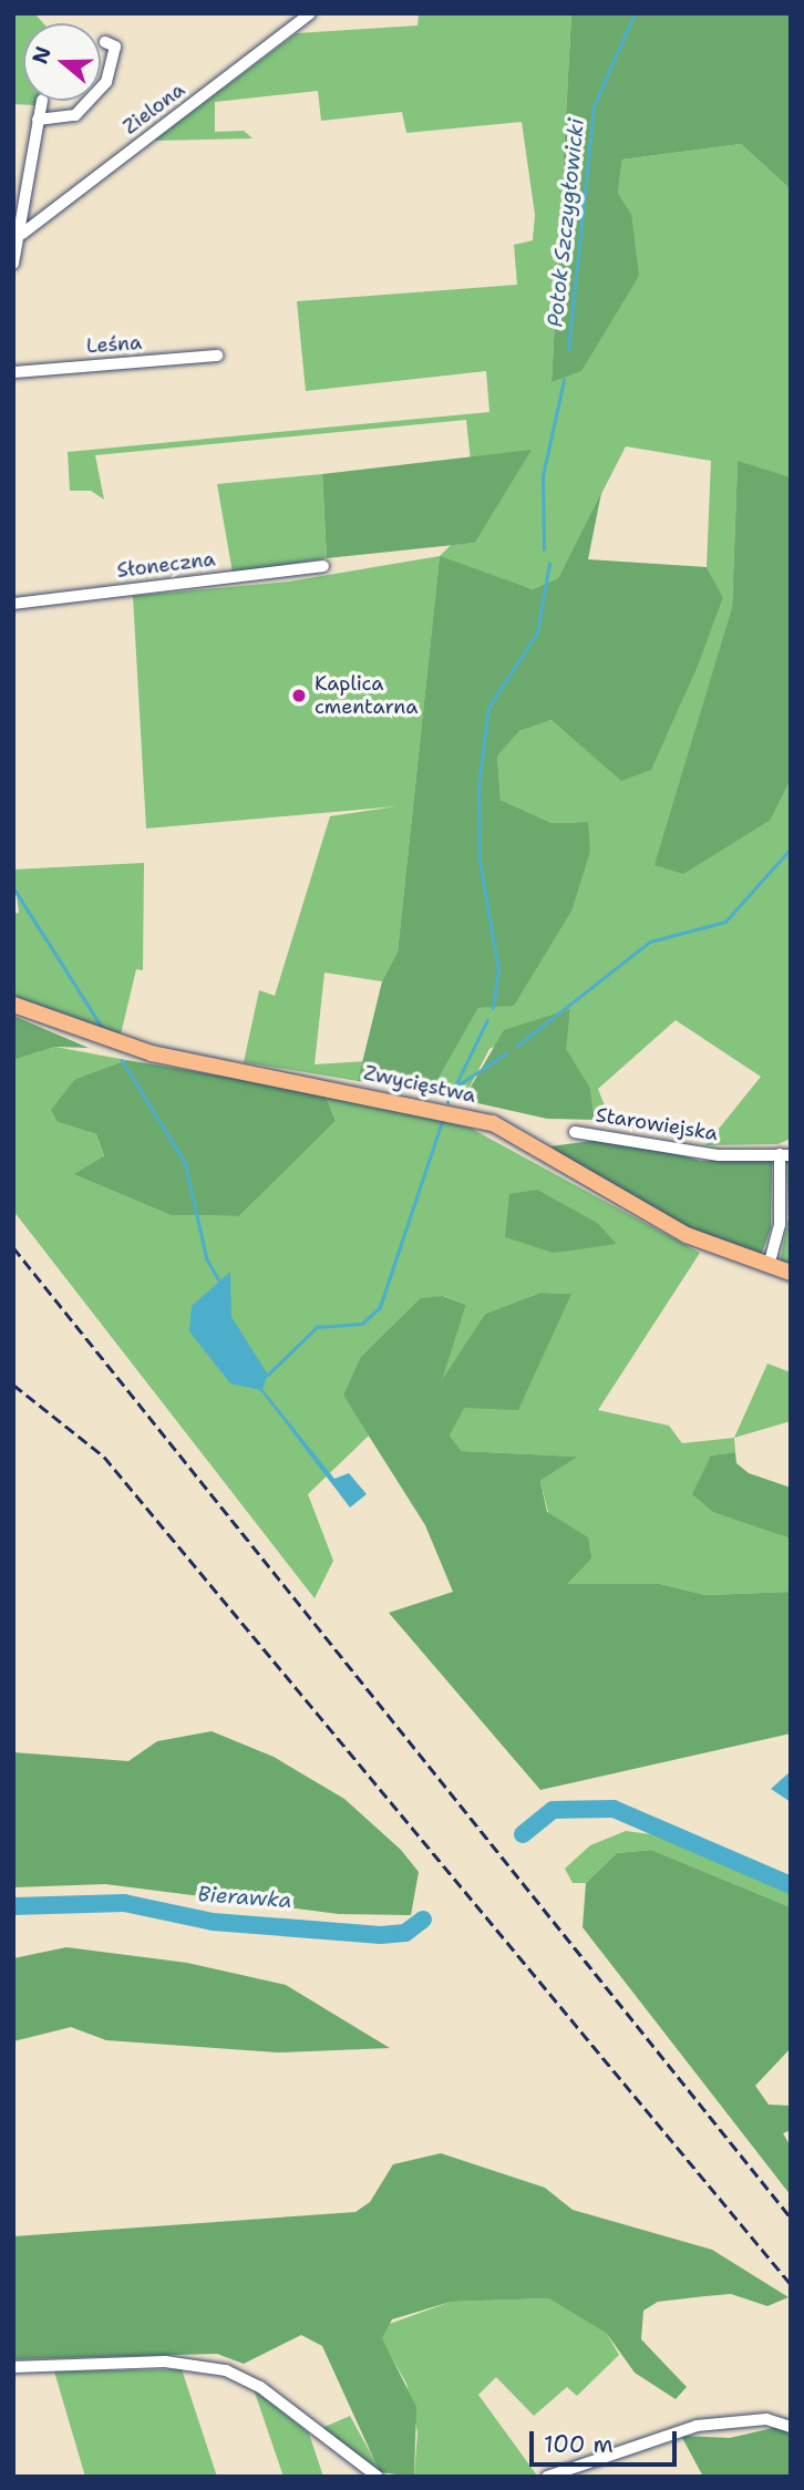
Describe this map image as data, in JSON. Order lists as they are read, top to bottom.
{
  "streets": {
    "main road": ["Zwycięstwa"],
    "street": [
      "Zielona",
      "Leśna",
      "Słoneczna",
      "Starowiejska"
    ]
  },
  "water": ["Potok Szczygłowicki", "Bierawka"],
  "places": ["Kaplica cmentarna"],
  "scale_bar": "100 m",
  "north": "left"
}
